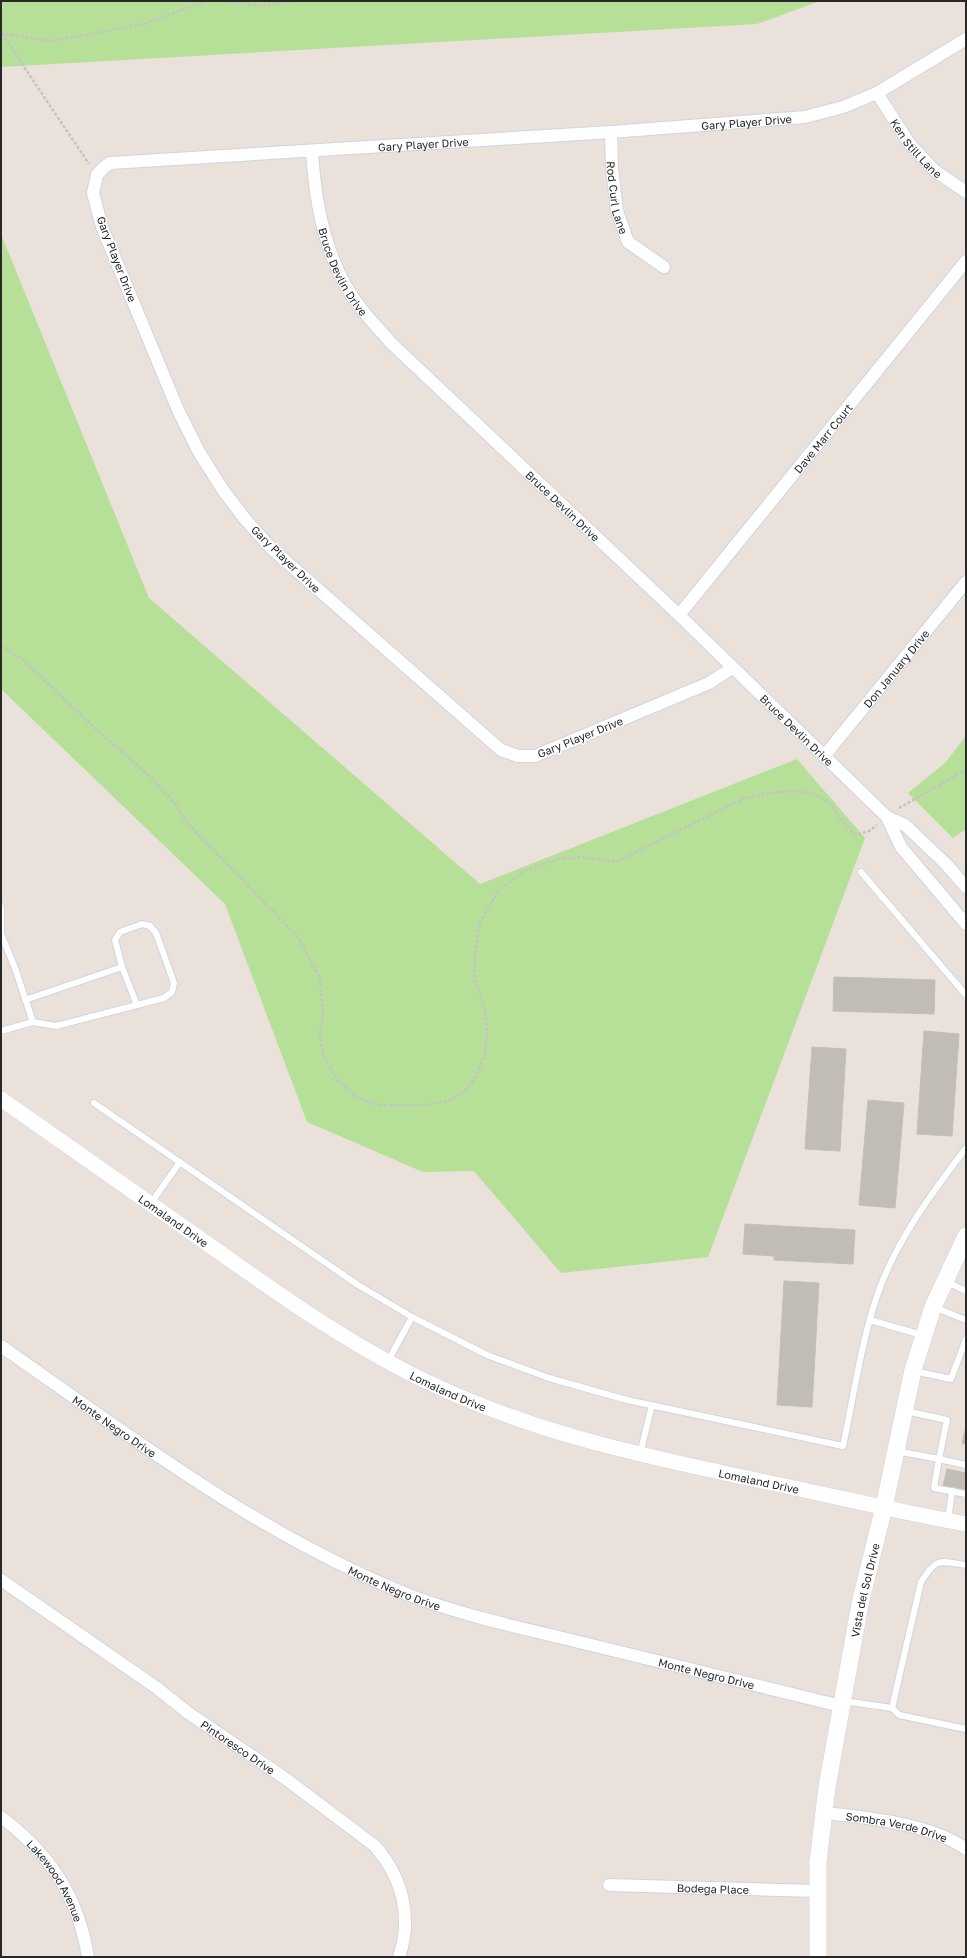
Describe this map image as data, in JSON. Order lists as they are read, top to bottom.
{
  "streets": {
    "main road": ["Vista del Sol Drive"],
    "street": [
      "Gary Player Drive",
      "Ken Still Lane",
      "Rod Curl Lane",
      "Bruce Devlin Drive",
      "Dave Marr Court",
      "Don January Drive",
      "Lomaland Drive",
      "Monte Negro Drive",
      "Pintoresco Drive",
      "Sombra Verde Drive",
      "Lakewood Avenue",
      "Bodega Place"
    ]
  },
  "crossings": [
    ["Gary Player Drive", "Ken Still Lane"],
    ["Gary Player Drive", "Rod Curl Lane"],
    ["Gary Player Drive", "Bruce Devlin Drive"],
    ["Bruce Devlin Drive", "Dave Marr Court"],
    ["Bruce Devlin Drive", "Don January Drive"],
    ["Lomaland Drive", "Vista del Sol Drive"],
    ["Monte Negro Drive", "Vista del Sol Drive"],
    ["Vista del Sol Drive", "Sombra Verde Drive"],
    ["Vista del Sol Drive", "Bodega Place"]
  ]
}
